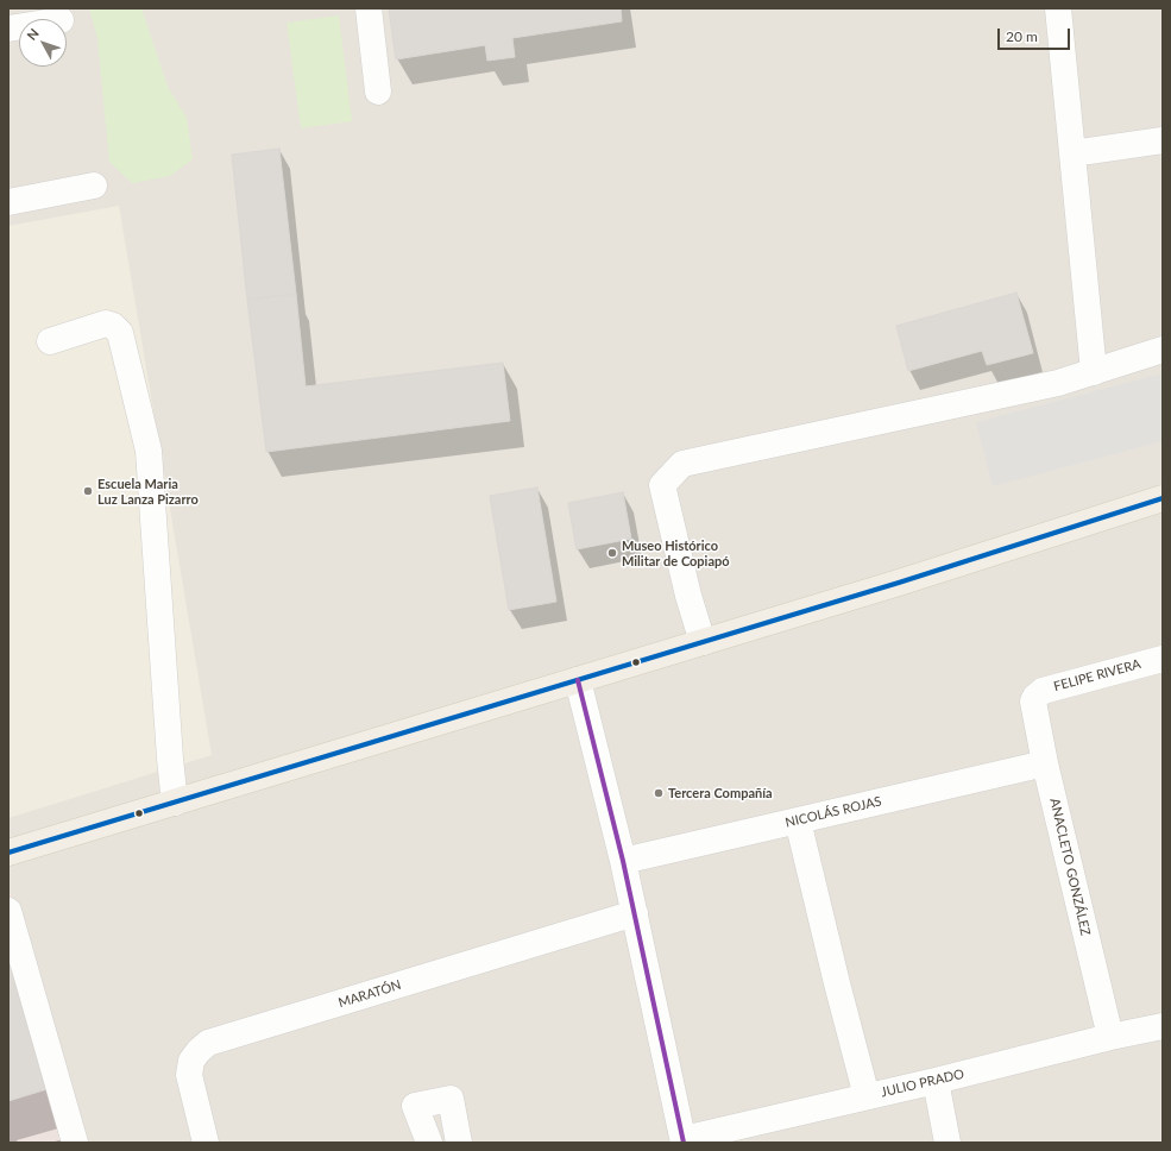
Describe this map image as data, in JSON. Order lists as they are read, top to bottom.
{
  "streets": {
    "street": [
      "FELIPE RIVERA",
      "NICOLÁS ROJAS",
      "ANACLETO GONZÁLEZ",
      "MARATÓN",
      "JULIO PRADO"
    ]
  },
  "crossings": [
    ["FELIPE RIVERA", "ANACLETO GONZÁLEZ"],
    ["NICOLÁS ROJAS", "ANACLETO GONZÁLEZ"],
    ["ANACLETO GONZÁLEZ", "JULIO PRADO"]
  ],
  "places": ["Escuela Maria Luz Lanza Pizarro", "Museo Histórico Militar de Copiapó", "Tercera Compañía"],
  "scale_bar": "20 m",
  "north": "top left"
}
